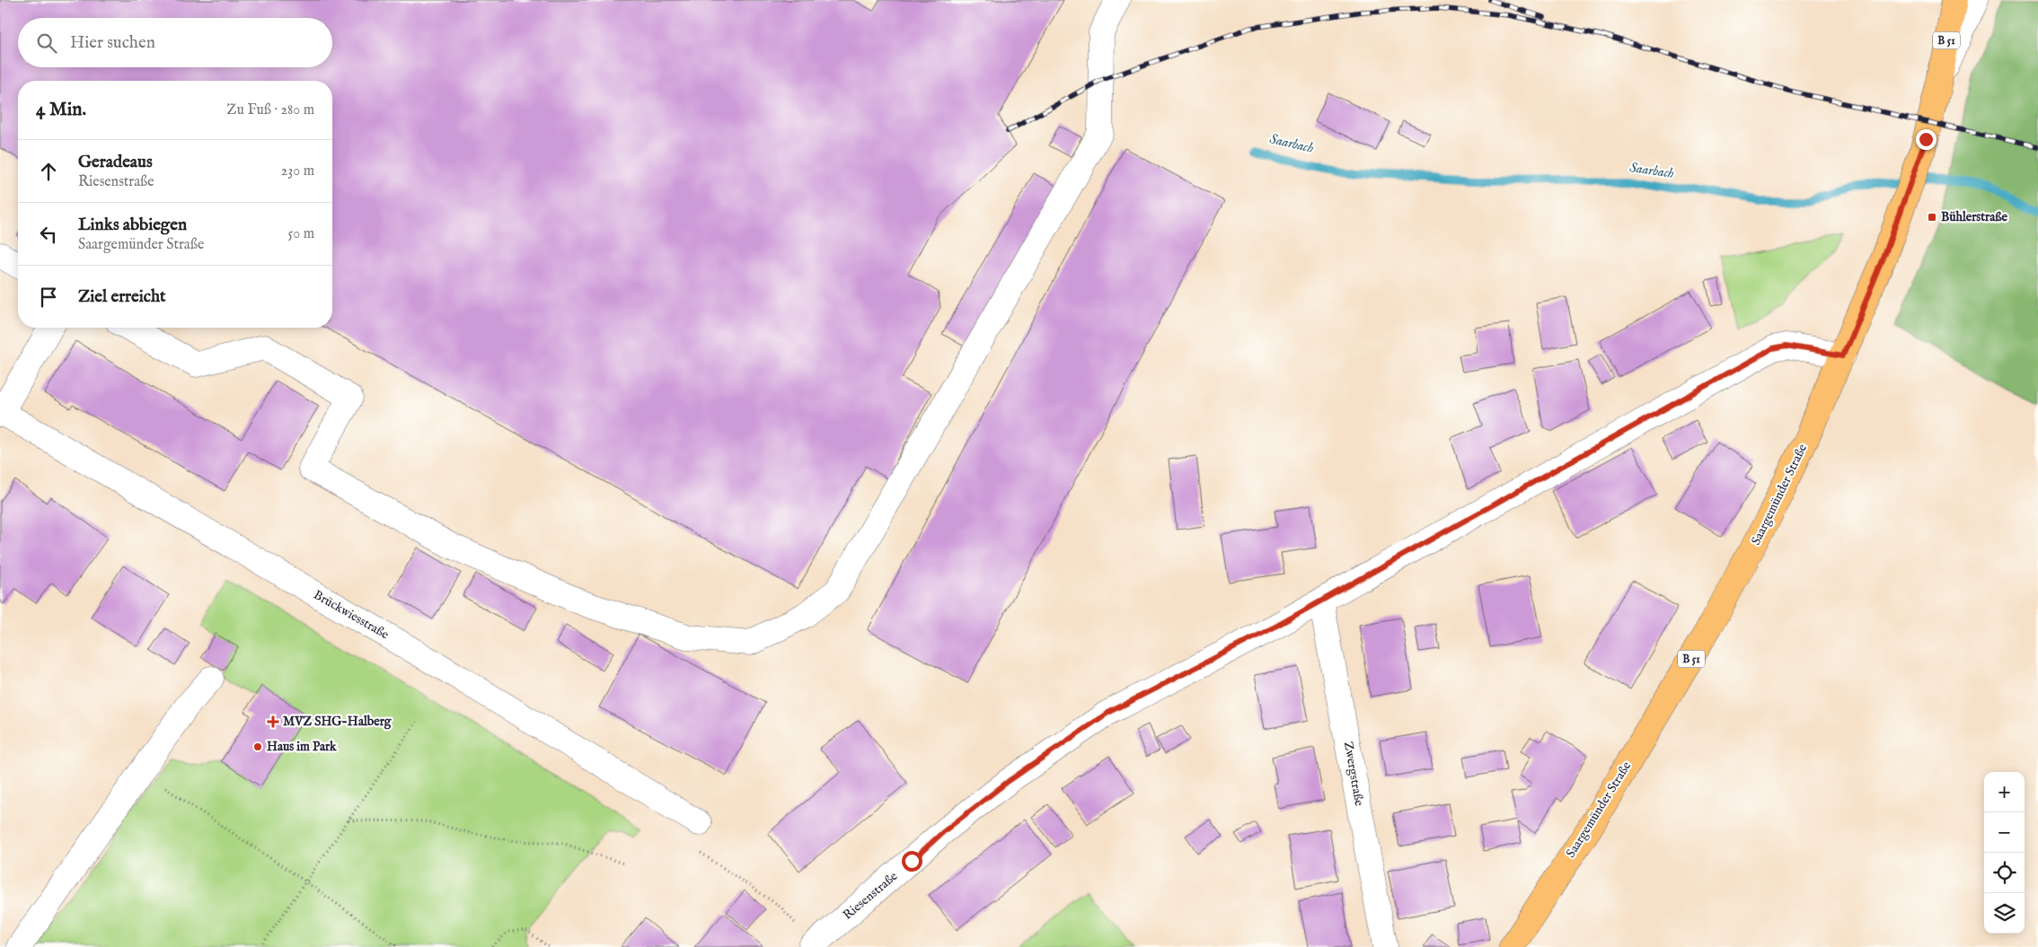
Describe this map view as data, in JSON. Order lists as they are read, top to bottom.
{
  "streets": {
    "main road": ["B 51", "Saargemünder Straße"],
    "street": ["Brückwiesstraße", "Zwergstraße", "Riesenstraße"]
  },
  "crossings": [
    ["Saargemünder Straße", "Riesenstraße"],
    ["Zwergstraße", "Riesenstraße"]
  ],
  "water": ["Saarbach"],
  "places": {
    "transit": ["Bühlerstraße"],
    "health": ["MVZ SHG-Halberg"],
    "other": ["Haus im Park"]
  },
  "page": {
    "search": "Hier suchen",
    "heading": ["4 Min.", "Zu Fuß · 280 m"],
    "list": [
      ["Geradeaus", "Riesenstraße", "230 m"],
      ["Links abbiegen", "Saargemünder Straße", "50 m"],
      "Ziel erreicht"
    ],
    "map_buttons": ["+", "−"]
  }
}
